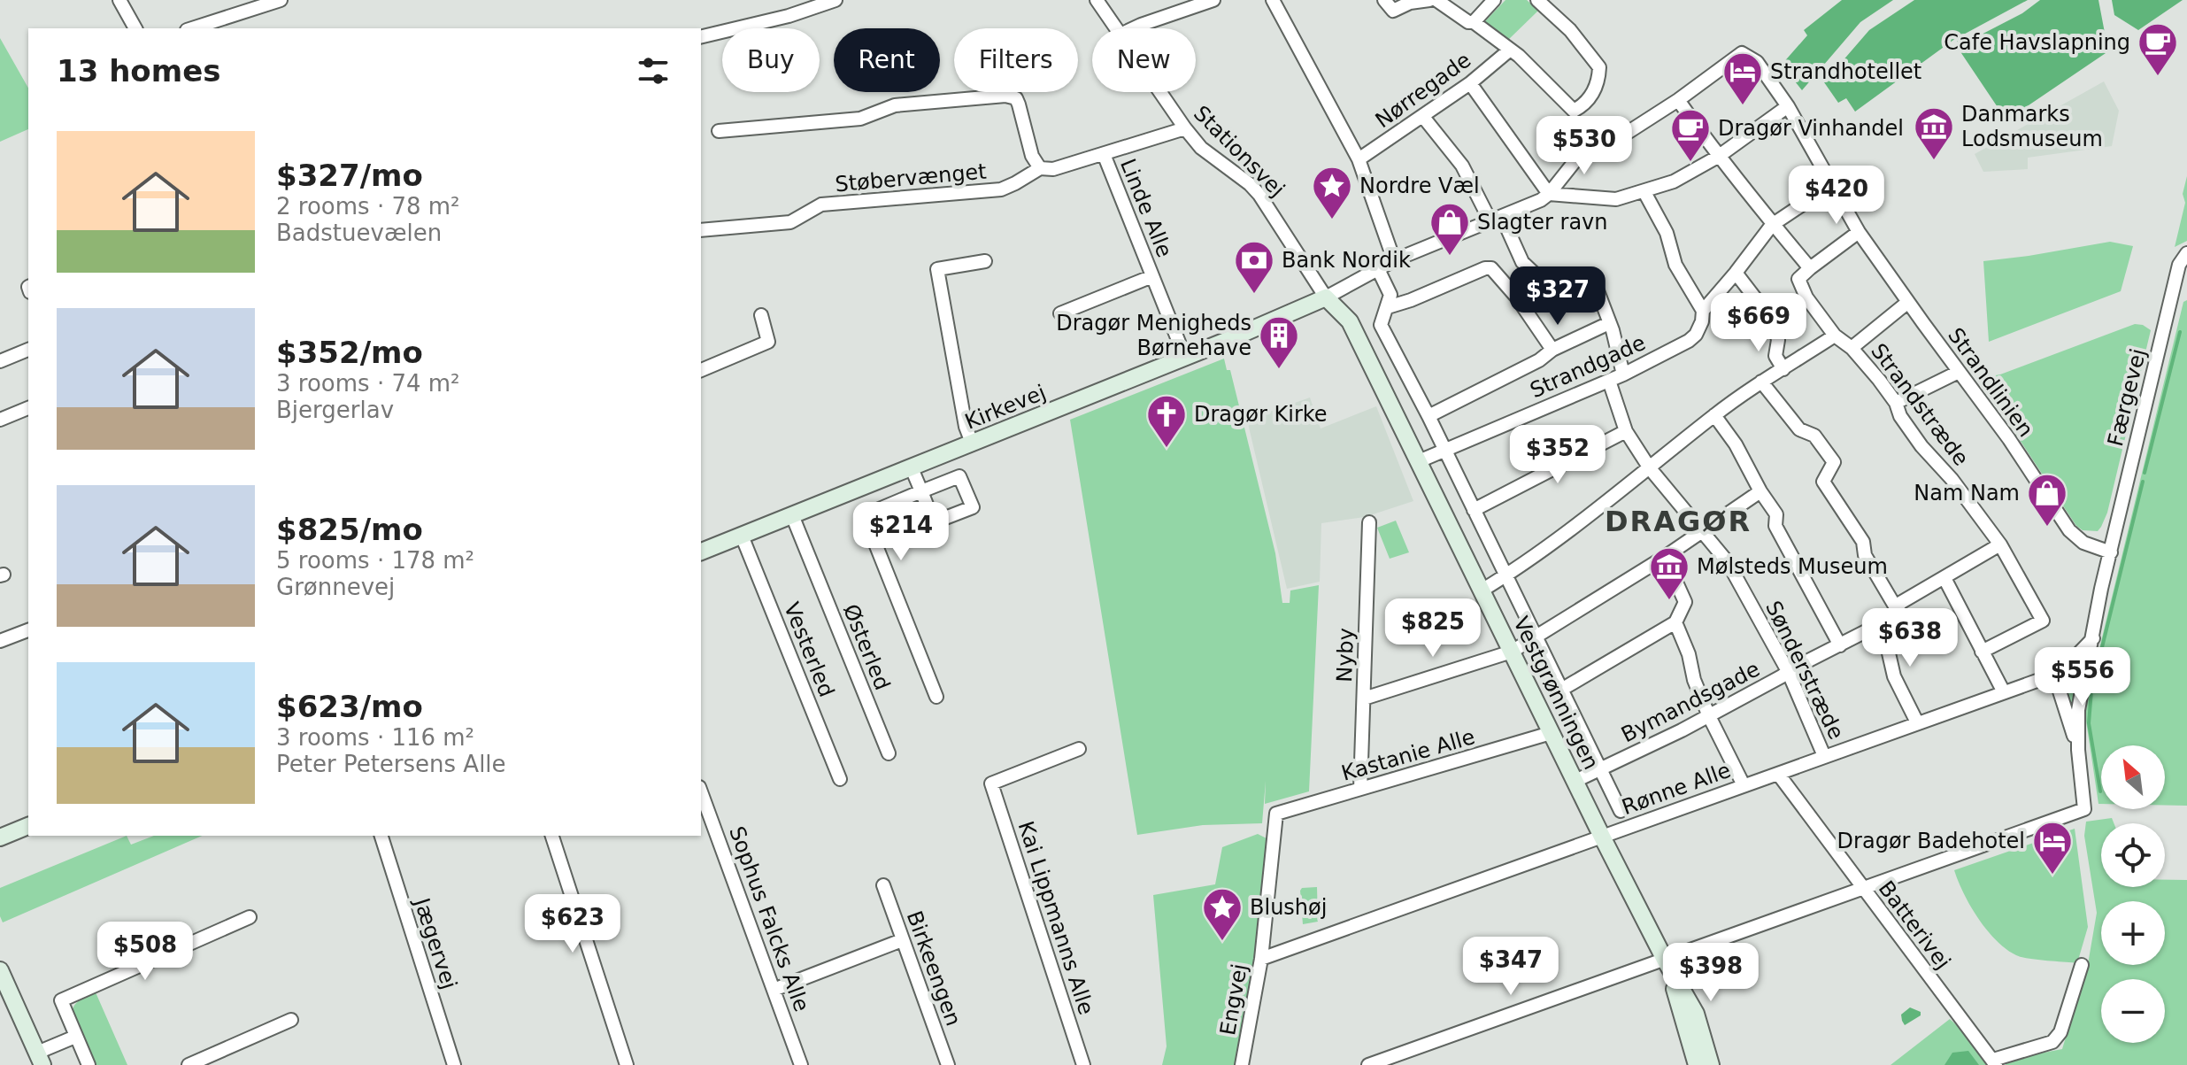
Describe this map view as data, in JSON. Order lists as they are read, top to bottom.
{
  "streets": {
    "street": [
      "Nørregade",
      "Stationsvej",
      "Støbervænget",
      "Linde Alle",
      "Strandgade",
      "Strandlinien",
      "Færgevej",
      "Strandstræde",
      "Kirkevej",
      "Østerled",
      "Vesterled",
      "Nyby",
      "Sønderstræde",
      "Vestgrønningen",
      "Bymandsgade",
      "Kastanie Alle",
      "Rønne Alle",
      "Kai Lippmanns Alle",
      "Sophus Falcks Alle",
      "Batterivej",
      "Jægervej",
      "Birkeengen",
      "Engvej"
    ]
  },
  "crossings": [
    ["Stationsvej", "Kirkevej"],
    ["Stationsvej", "Vestgrønningen"],
    ["Linde Alle", "Kirkevej"],
    ["Strandgade", "Strandlinien"],
    ["Strandgade", "Sønderstræde"],
    ["Strandgade", "Vestgrønningen"],
    ["Strandlinien", "Færgevej"],
    ["Strandstræde", "Bymandsgade"],
    ["Kirkevej", "Østerled"],
    ["Kirkevej", "Vesterled"],
    ["Kirkevej", "Vestgrønningen"],
    ["Nyby", "Kastanie Alle"],
    ["Sønderstræde", "Bymandsgade"],
    ["Sønderstræde", "Rønne Alle"],
    ["Vestgrønningen", "Bymandsgade"],
    ["Vestgrønningen", "Kastanie Alle"],
    ["Vestgrønningen", "Rønne Alle"],
    ["Kastanie Alle", "Engvej"],
    ["Rønne Alle", "Batterivej"],
    ["Rønne Alle", "Engvej"]
  ],
  "districts": ["DRAGØR"],
  "places": {
    "cafe": ["Cafe Havslapning", "Dragør Vinhandel"],
    "hotel": ["Strandhotellet", "Dragør Badehotel"],
    "museum": ["Danmarks Lodsmuseum", "Mølsteds Museum"],
    "place": ["Nordre Væl", "Blushøj"],
    "shop": ["Slagter ravn", "Nam Nam"],
    "bank": ["Bank Nordik"],
    "building": ["Dragør Menigheds Børnehave"],
    "church": ["Dragør Kirke"]
  },
  "north": "top left",
  "page": {
    "chip": [
      "Buy",
      "Rent",
      "Filters",
      "New"
    ],
    "heading": "13 homes",
    "list": [
      {
        "name": "$327/mo",
        "note": "2 rooms · 78 m² · Badstuevælen"
      },
      {
        "name": "$352/mo",
        "note": "3 rooms · 74 m² · Bjergerlav"
      },
      {
        "name": "$825/mo",
        "note": "5 rooms · 178 m² · Grønnevej"
      },
      {
        "name": "$623/mo",
        "note": "3 rooms · 116 m² · Peter Petersens Alle"
      }
    ],
    "price": [
      "$530",
      "$420",
      "$327",
      "$669",
      "$352",
      "$214",
      "$825",
      "$638",
      "$556",
      "$623",
      "$508",
      "$347",
      "$398"
    ],
    "map_buttons": ["+", "−"]
  }
}
